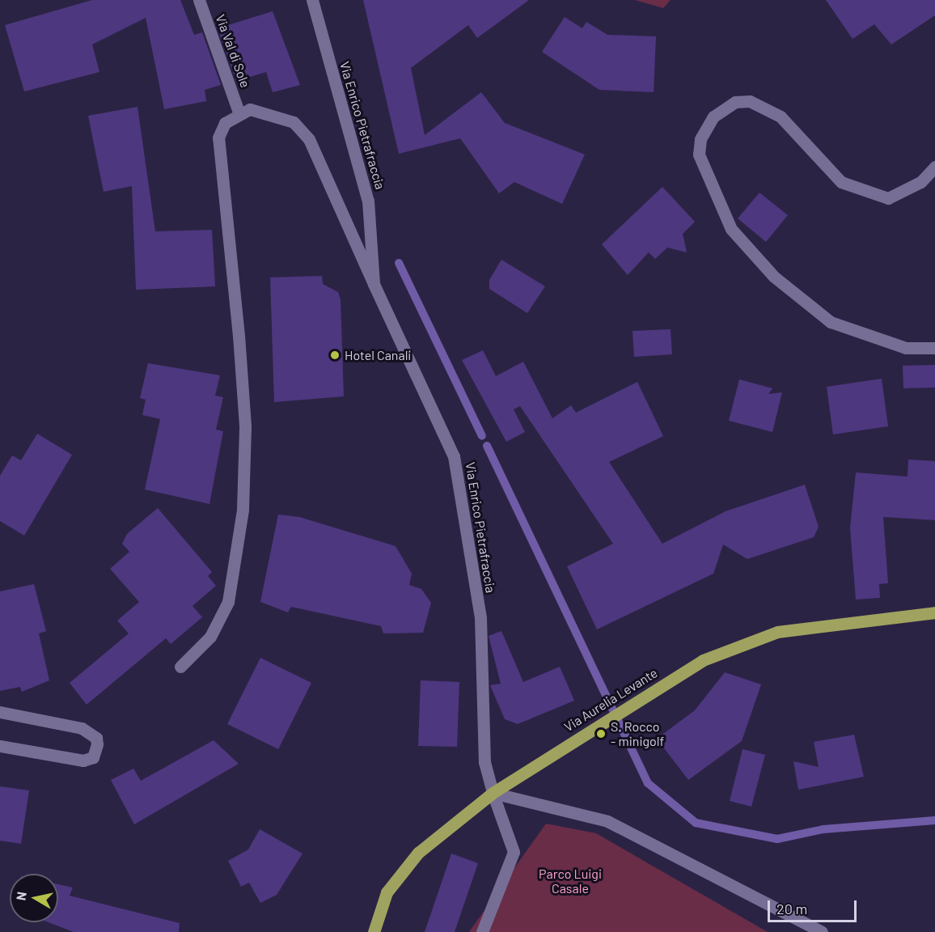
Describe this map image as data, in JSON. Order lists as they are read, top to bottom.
{
  "streets": {
    "main road": ["Via Aurelia Levante"],
    "street": ["Via Val di Sole", "Via Enrico Pietrafraccia"]
  },
  "crossings": [
    ["Via Enrico Pietrafraccia", "Via Aurelia Levante"]
  ],
  "parks": ["Parco Luigi Casale"],
  "places": ["Hotel Canali", "S. Rocco - minigolf"],
  "scale_bar": "20 m",
  "north": "left"
}
